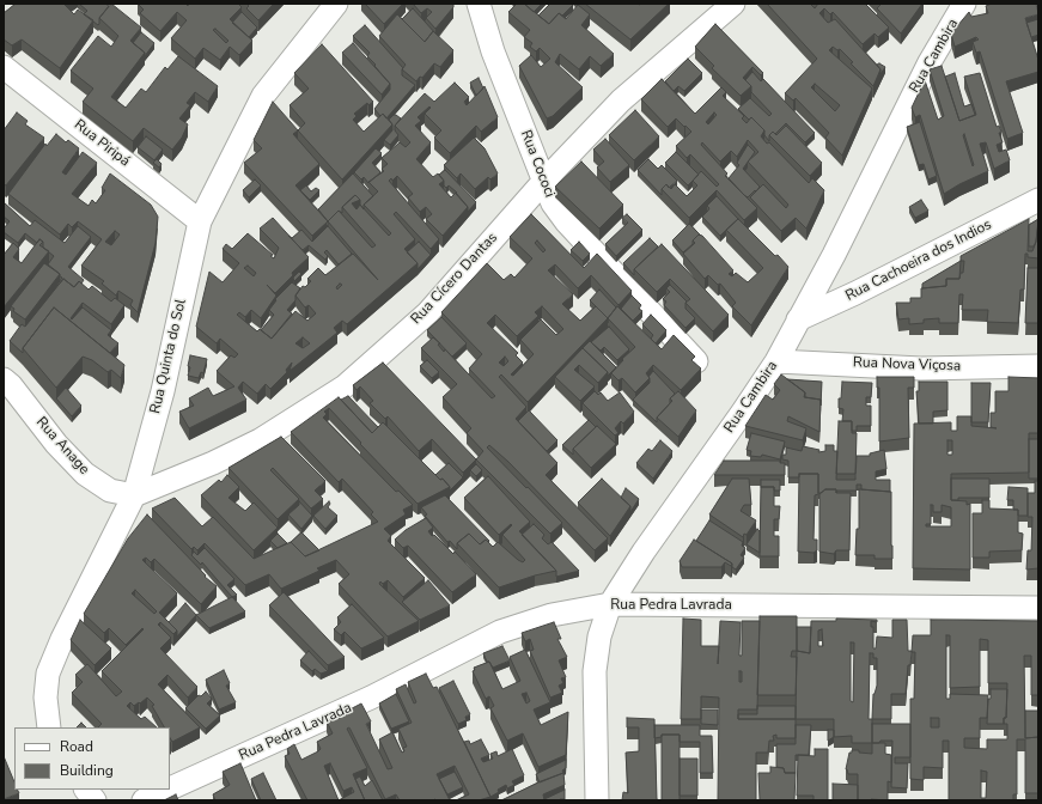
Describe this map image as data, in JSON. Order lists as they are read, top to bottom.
{
  "streets": {
    "street": [
      "Rua Cambira",
      "Rua Piripá",
      "Rua Cococi",
      "Rua Cachoeira dos Indios",
      "Rua Cícero Dantas",
      "Rua Quinta do Sol",
      "Rua Nova Viçosa",
      "Rua Anage",
      "Rua Pedra Lavrada"
    ]
  },
  "crossings": [
    ["Rua Cambira", "Rua Cachoeira dos Indios"],
    ["Rua Cambira", "Rua Nova Viçosa"],
    ["Rua Cambira", "Rua Pedra Lavrada"],
    ["Rua Piripá", "Rua Quinta do Sol"],
    ["Rua Cococi", "Rua Cícero Dantas"],
    ["Rua Cícero Dantas", "Rua Quinta do Sol"],
    ["Rua Cícero Dantas", "Rua Anage"],
    ["Rua Quinta do Sol", "Rua Anage"]
  ],
  "legend": ["Road", "Building"]
}
